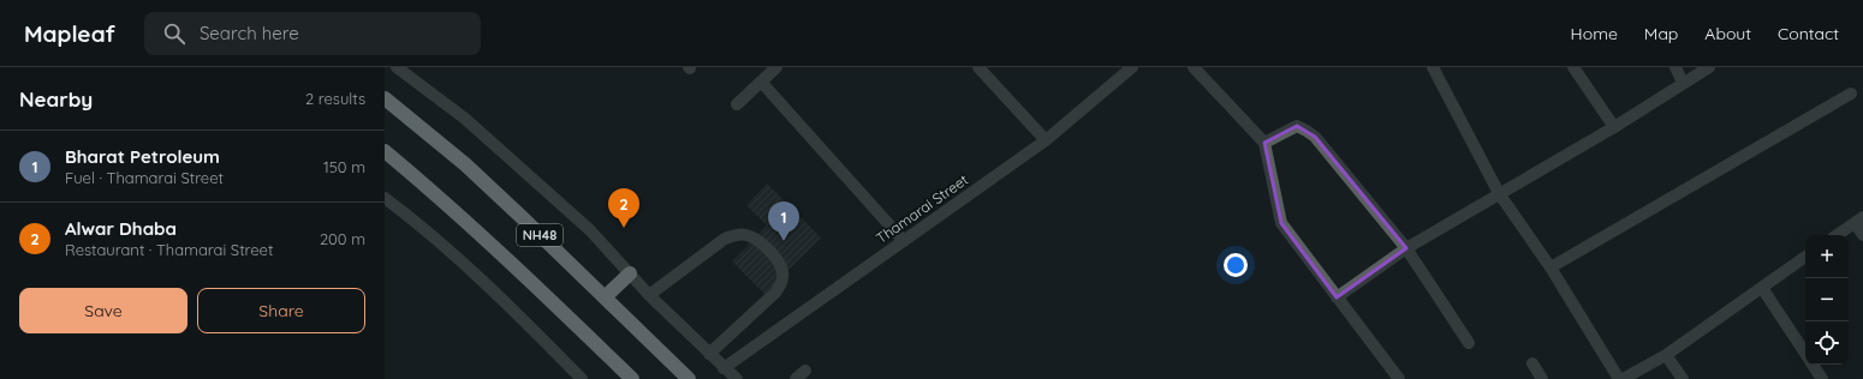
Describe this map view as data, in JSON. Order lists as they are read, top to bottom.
{
  "streets": {
    "highway": ["NH48"],
    "street": ["Thamarai Street"]
  },
  "page": {
    "header": "Mapleaf",
    "search": "Search here",
    "nav": [
      "Home",
      "Map",
      "About",
      "Contact"
    ],
    "heading": ["Nearby", "2 results"],
    "list": [
      {
        "mark": "1",
        "name": "Bharat Petroleum",
        "note": "Fuel · Thamarai Street",
        "value": "150 m"
      },
      {
        "mark": "2",
        "name": "Alwar Dhaba",
        "note": "Restaurant · Thamarai Street",
        "value": "200 m"
      }
    ],
    "pins": ["2", "1"],
    "map_buttons": ["+", "−"],
    "buttons": ["Save", "Share"]
  }
}
